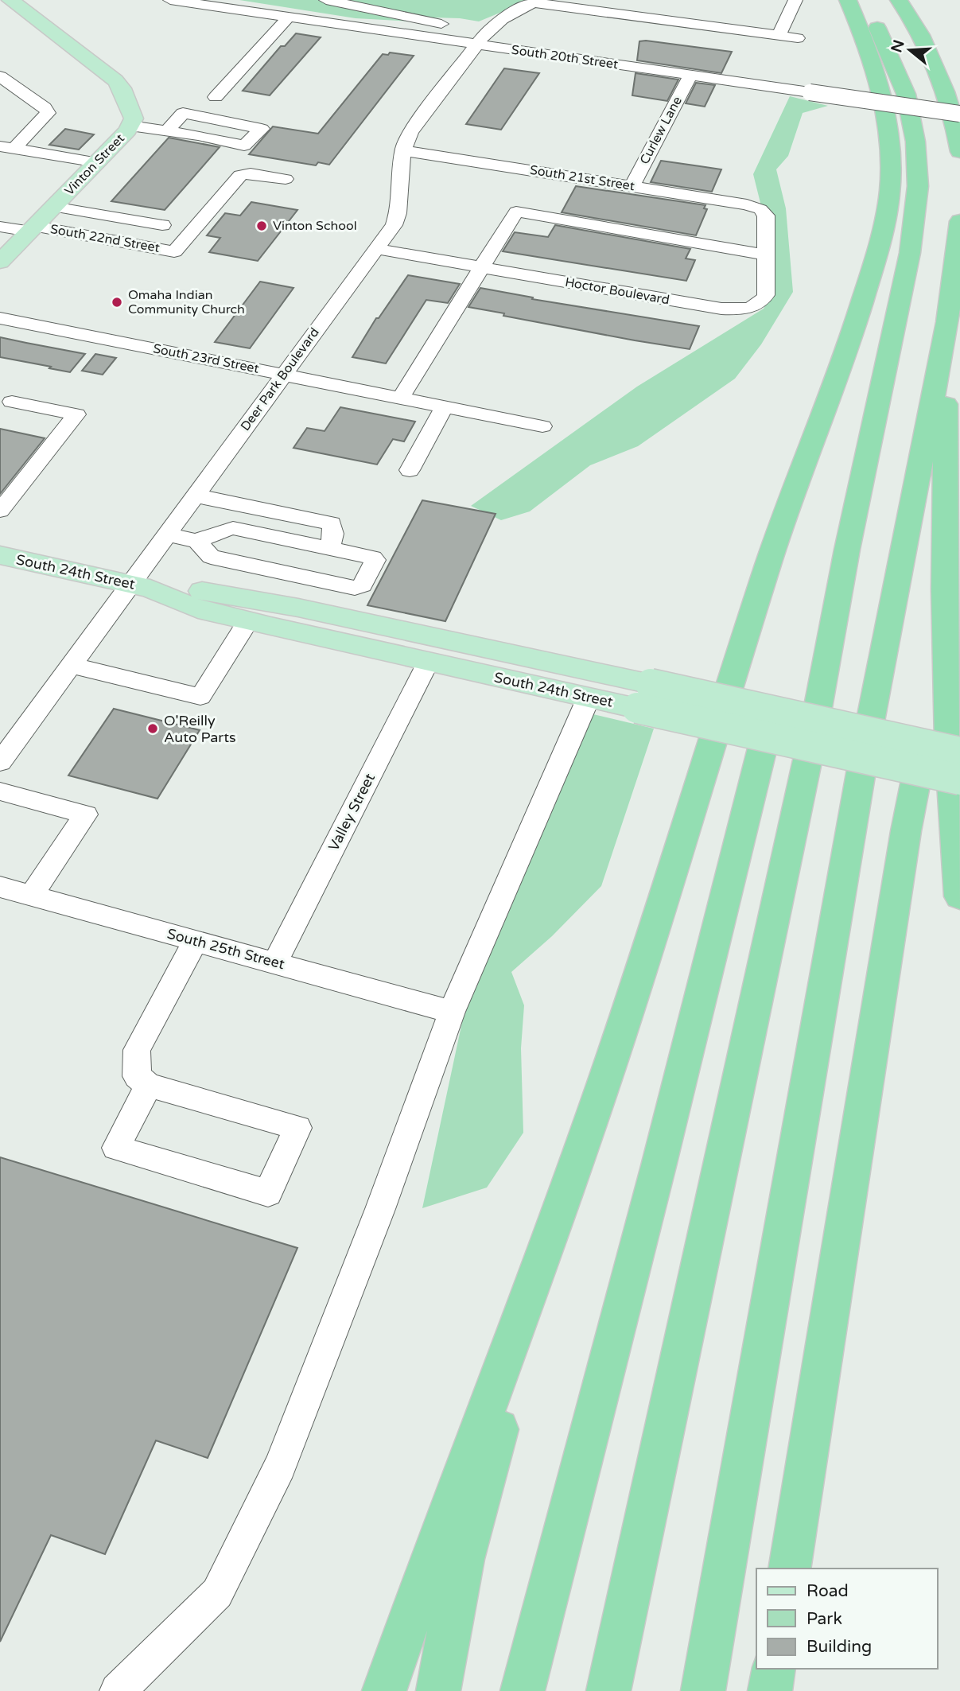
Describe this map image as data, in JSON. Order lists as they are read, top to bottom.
{
  "streets": {
    "main road": ["Vinton Street", "South 24th Street"],
    "street": [
      "South 20th Street",
      "Curlew Lane",
      "South 21st Street",
      "South 22nd Street",
      "Hoctor Boulevard",
      "South 23rd Street",
      "Deer Park Boulevard",
      "Valley Street",
      "South 25th Street"
    ]
  },
  "crossings": [
    ["South 20th Street", "Curlew Lane"],
    ["South 20th Street", "Deer Park Boulevard"],
    ["Curlew Lane", "South 21st Street"],
    ["Vinton Street", "South 22nd Street"],
    ["South 21st Street", "Hoctor Boulevard"],
    ["South 21st Street", "Deer Park Boulevard"],
    ["Hoctor Boulevard", "Deer Park Boulevard"],
    ["South 23rd Street", "Deer Park Boulevard"],
    ["Deer Park Boulevard", "South 24th Street"],
    ["South 24th Street", "Valley Street"],
    ["Valley Street", "South 25th Street"]
  ],
  "places": ["Vinton School", "Omaha Indian Community Church", "O'Reilly Auto Parts"],
  "legend": ["Road", "Park", "Building"],
  "north": "left"
}
